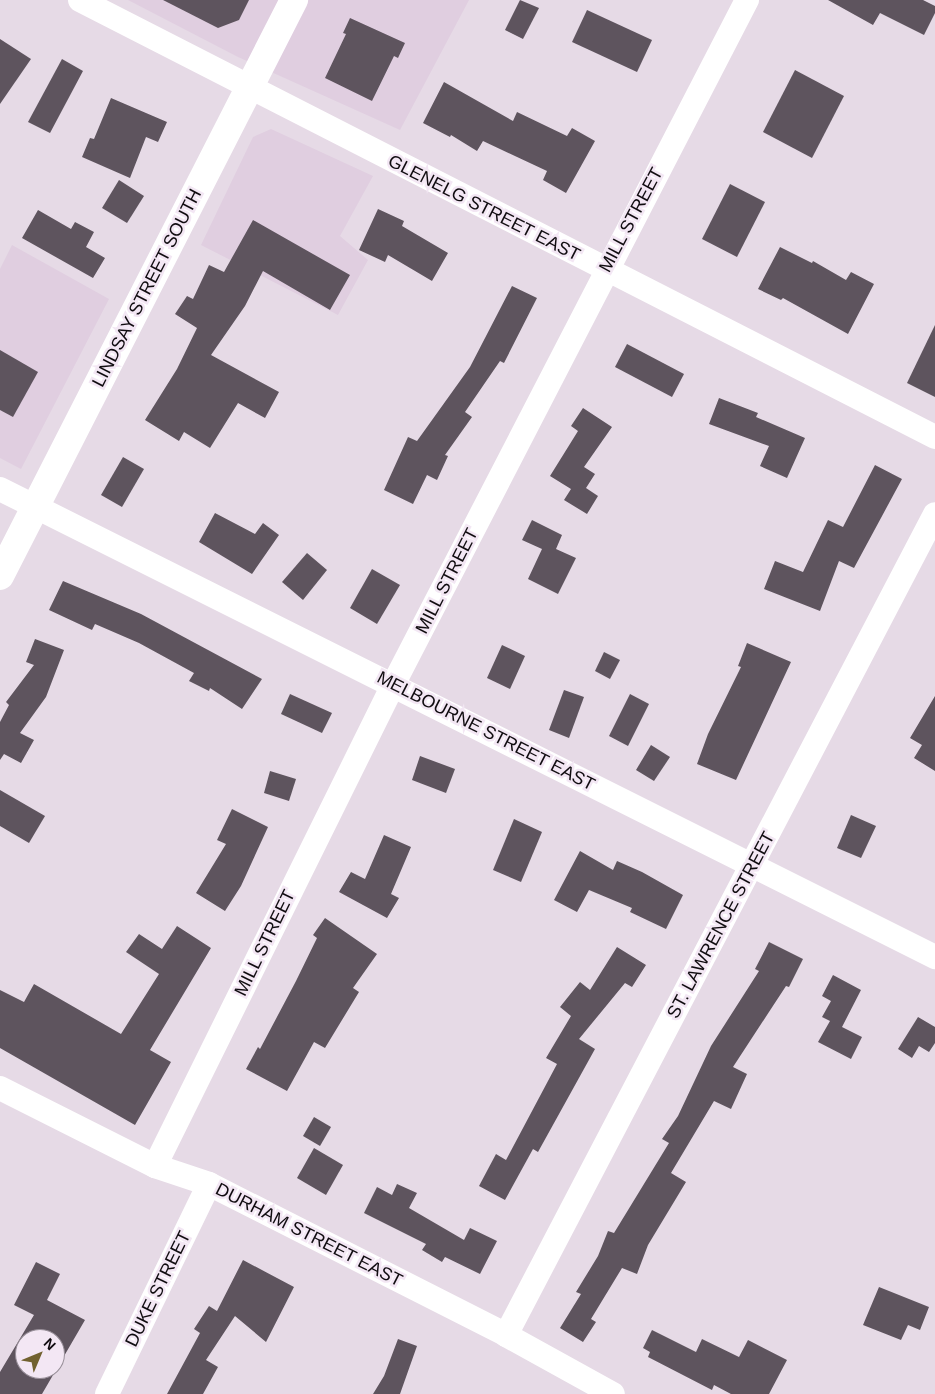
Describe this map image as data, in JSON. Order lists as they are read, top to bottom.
{
  "streets": {
    "main road": ["LINDSAY STREET SOUTH"],
    "street": [
      "GLENELG STREET EAST",
      "MILL STREET",
      "MELBOURNE STREET EAST",
      "ST. LAWRENCE STREET",
      "DURHAM STREET EAST",
      "DUKE STREET"
    ]
  },
  "crossings": [
    ["GLENELG STREET EAST", "MILL STREET"],
    ["GLENELG STREET EAST", "LINDSAY STREET SOUTH"],
    ["MILL STREET", "MELBOURNE STREET EAST"],
    ["MILL STREET", "DURHAM STREET EAST"],
    ["LINDSAY STREET SOUTH", "MELBOURNE STREET EAST"],
    ["MELBOURNE STREET EAST", "ST. LAWRENCE STREET"],
    ["ST. LAWRENCE STREET", "DURHAM STREET EAST"],
    ["DURHAM STREET EAST", "DUKE STREET"]
  ],
  "north": "top right"
}
